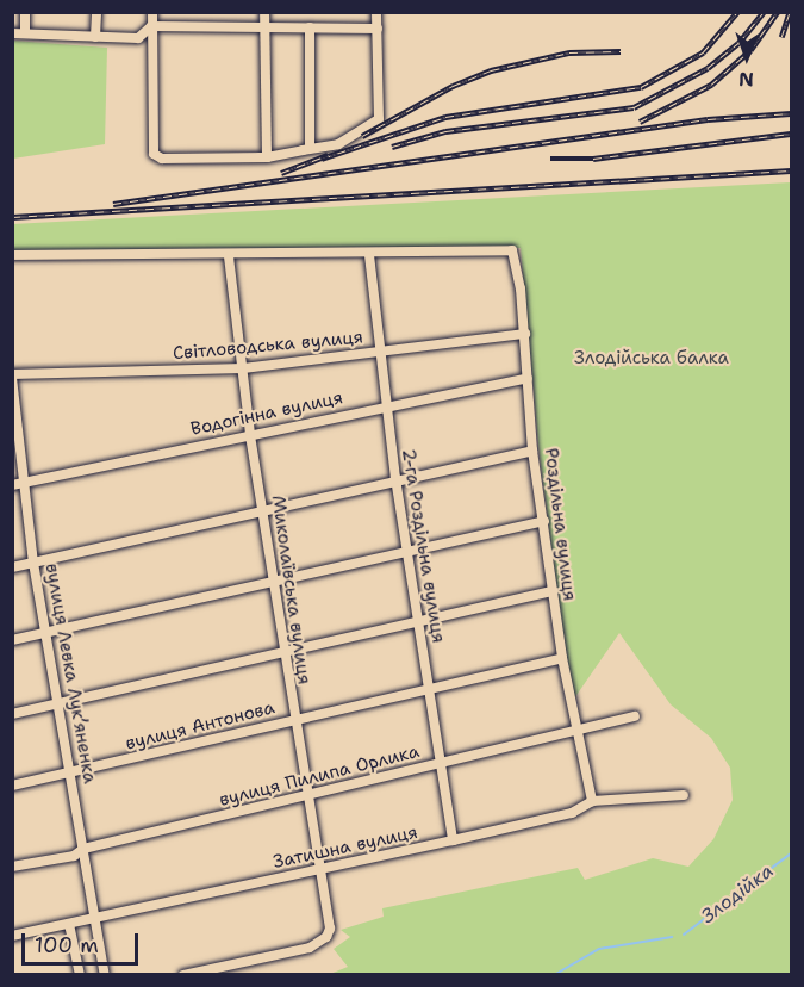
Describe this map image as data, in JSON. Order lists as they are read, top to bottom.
{
  "streets": {
    "street": [
      "Світловодська вулиця",
      "Водогінна вулиця",
      "Роздільна вулиця",
      "2-га Роздільна вулиця",
      "Миколаївська вулиця",
      "вулиця Левка Лукʼяненка",
      "вулиця Антонова",
      "вулиця Пилипа Орлика",
      "Затишна вулиця"
    ]
  },
  "crossings": [
    ["Світловодська вулиця", "Роздільна вулиця"],
    ["Світловодська вулиця", "2-га Роздільна вулиця"],
    ["Світловодська вулиця", "Миколаївська вулиця"],
    ["Світловодська вулиця", "вулиця Левка Лукʼяненка"],
    ["Водогінна вулиця", "Роздільна вулиця"],
    ["Водогінна вулиця", "2-га Роздільна вулиця"],
    ["Водогінна вулиця", "Миколаївська вулиця"],
    ["Водогінна вулиця", "вулиця Левка Лукʼяненка"],
    ["Роздільна вулиця", "2-га Роздільна вулиця"],
    ["Роздільна вулиця", "вулиця Антонова"],
    ["Роздільна вулиця", "вулиця Пилипа Орлика"],
    ["Роздільна вулиця", "Затишна вулиця"],
    ["2-га Роздільна вулиця", "вулиця Антонова"],
    ["2-га Роздільна вулиця", "вулиця Пилипа Орлика"],
    ["2-га Роздільна вулиця", "Затишна вулиця"],
    ["Миколаївська вулиця", "вулиця Антонова"],
    ["Миколаївська вулиця", "вулиця Пилипа Орлика"],
    ["Миколаївська вулиця", "Затишна вулиця"],
    ["вулиця Левка Лукʼяненка", "вулиця Антонова"],
    ["вулиця Левка Лукʼяненка", "вулиця Пилипа Орлика"],
    ["вулиця Левка Лукʼяненка", "Затишна вулиця"]
  ],
  "water": ["Злодійка"],
  "parks": ["Злодійська балка"],
  "scale_bar": "100 m",
  "north": "bottom"
}
